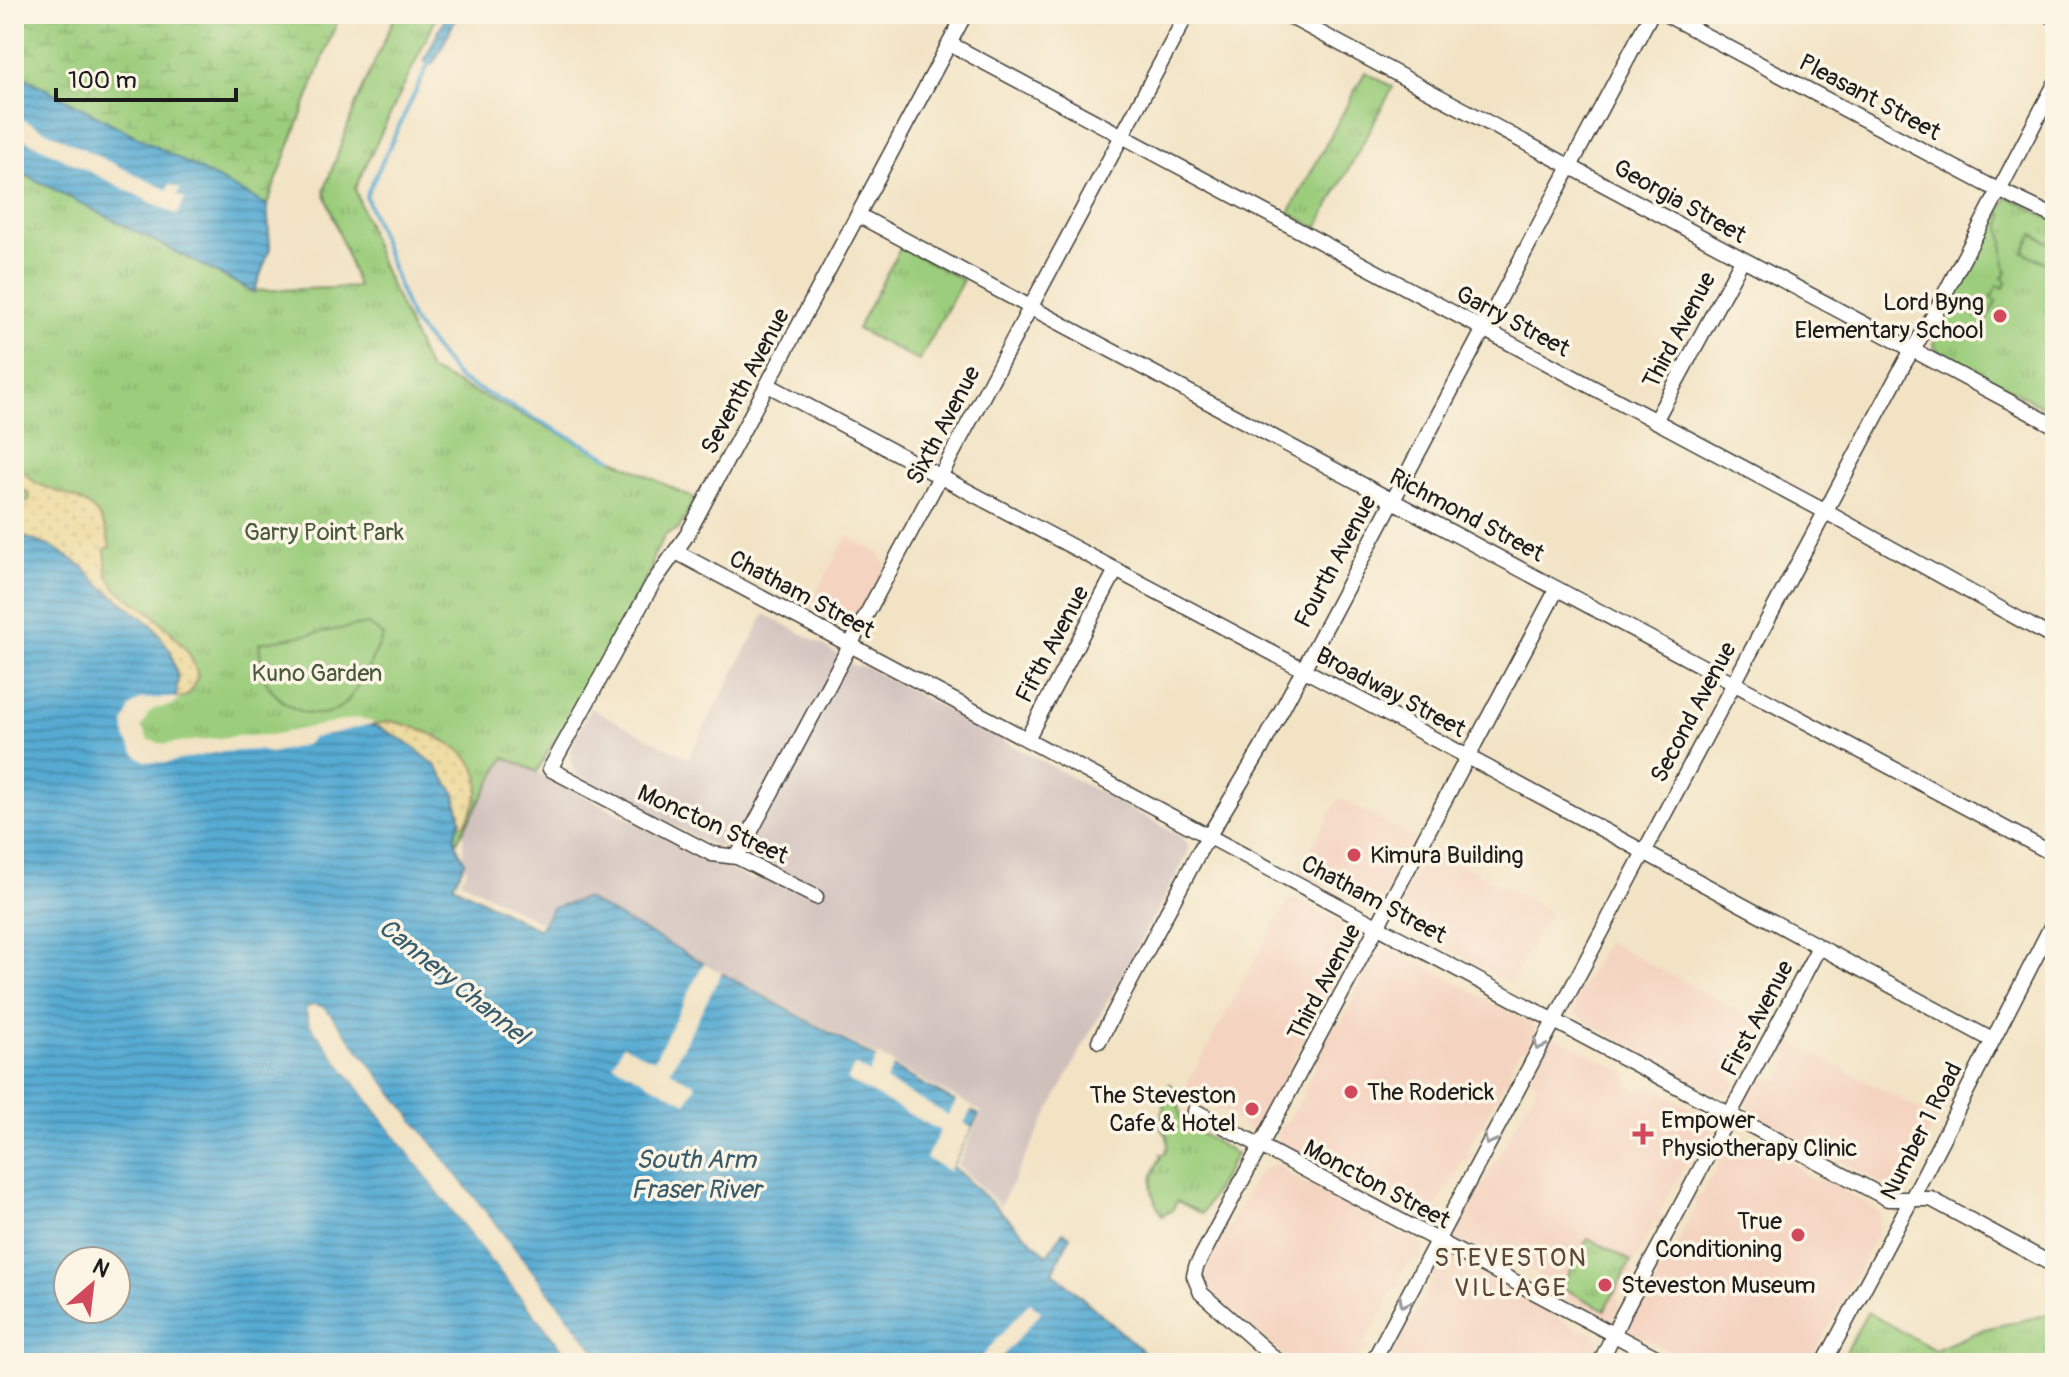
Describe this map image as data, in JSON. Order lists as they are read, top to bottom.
{
  "streets": {
    "street": [
      "Pleasant Street",
      "Georgia Street",
      "Garry Street",
      "Third Avenue",
      "Seventh Avenue",
      "Sixth Avenue",
      "Richmond Street",
      "Fourth Avenue",
      "Chatham Street",
      "Fifth Avenue",
      "Broadway Street",
      "Second Avenue",
      "Moncton Street",
      "First Avenue",
      "Number 1 Road"
    ]
  },
  "crossings": [
    ["Pleasant Street", "Second Avenue"],
    ["Georgia Street", "Third Avenue"],
    ["Georgia Street", "Fourth Avenue"],
    ["Georgia Street", "Second Avenue"],
    ["Garry Street", "Third Avenue"],
    ["Garry Street", "Seventh Avenue"],
    ["Garry Street", "Sixth Avenue"],
    ["Garry Street", "Fourth Avenue"],
    ["Garry Street", "Second Avenue"],
    ["Third Avenue", "Richmond Street"],
    ["Third Avenue", "Chatham Street"],
    ["Third Avenue", "Broadway Street"],
    ["Third Avenue", "Moncton Street"],
    ["Seventh Avenue", "Richmond Street"],
    ["Seventh Avenue", "Chatham Street"],
    ["Seventh Avenue", "Broadway Street"],
    ["Seventh Avenue", "Moncton Street"],
    ["Sixth Avenue", "Richmond Street"],
    ["Sixth Avenue", "Chatham Street"],
    ["Sixth Avenue", "Broadway Street"],
    ["Sixth Avenue", "Moncton Street"],
    ["Richmond Street", "Fourth Avenue"],
    ["Richmond Street", "Second Avenue"],
    ["Fourth Avenue", "Chatham Street"],
    ["Fourth Avenue", "Broadway Street"],
    ["Chatham Street", "Fifth Avenue"],
    ["Chatham Street", "Second Avenue"],
    ["Chatham Street", "First Avenue"],
    ["Chatham Street", "Number 1 Road"],
    ["Fifth Avenue", "Broadway Street"],
    ["Broadway Street", "Second Avenue"],
    ["Broadway Street", "First Avenue"],
    ["Broadway Street", "Number 1 Road"],
    ["Second Avenue", "Moncton Street"],
    ["Moncton Street", "First Avenue"]
  ],
  "districts": ["STEVESTON VILLAGE"],
  "water": ["Cannery Channel", "South Arm Fraser River"],
  "parks": ["Garry Point Park", "Kuno Garden"],
  "places": {
    "other": [
      "Lord Byng Elementary School",
      "Kimura Building",
      "The Roderick",
      "The Steveston Cafe & Hotel",
      "True Conditioning",
      "Steveston Museum"
    ],
    "health": ["Empower Physiotherapy Clinic"]
  },
  "scale_bar": "100 m",
  "north": "top right"
}
